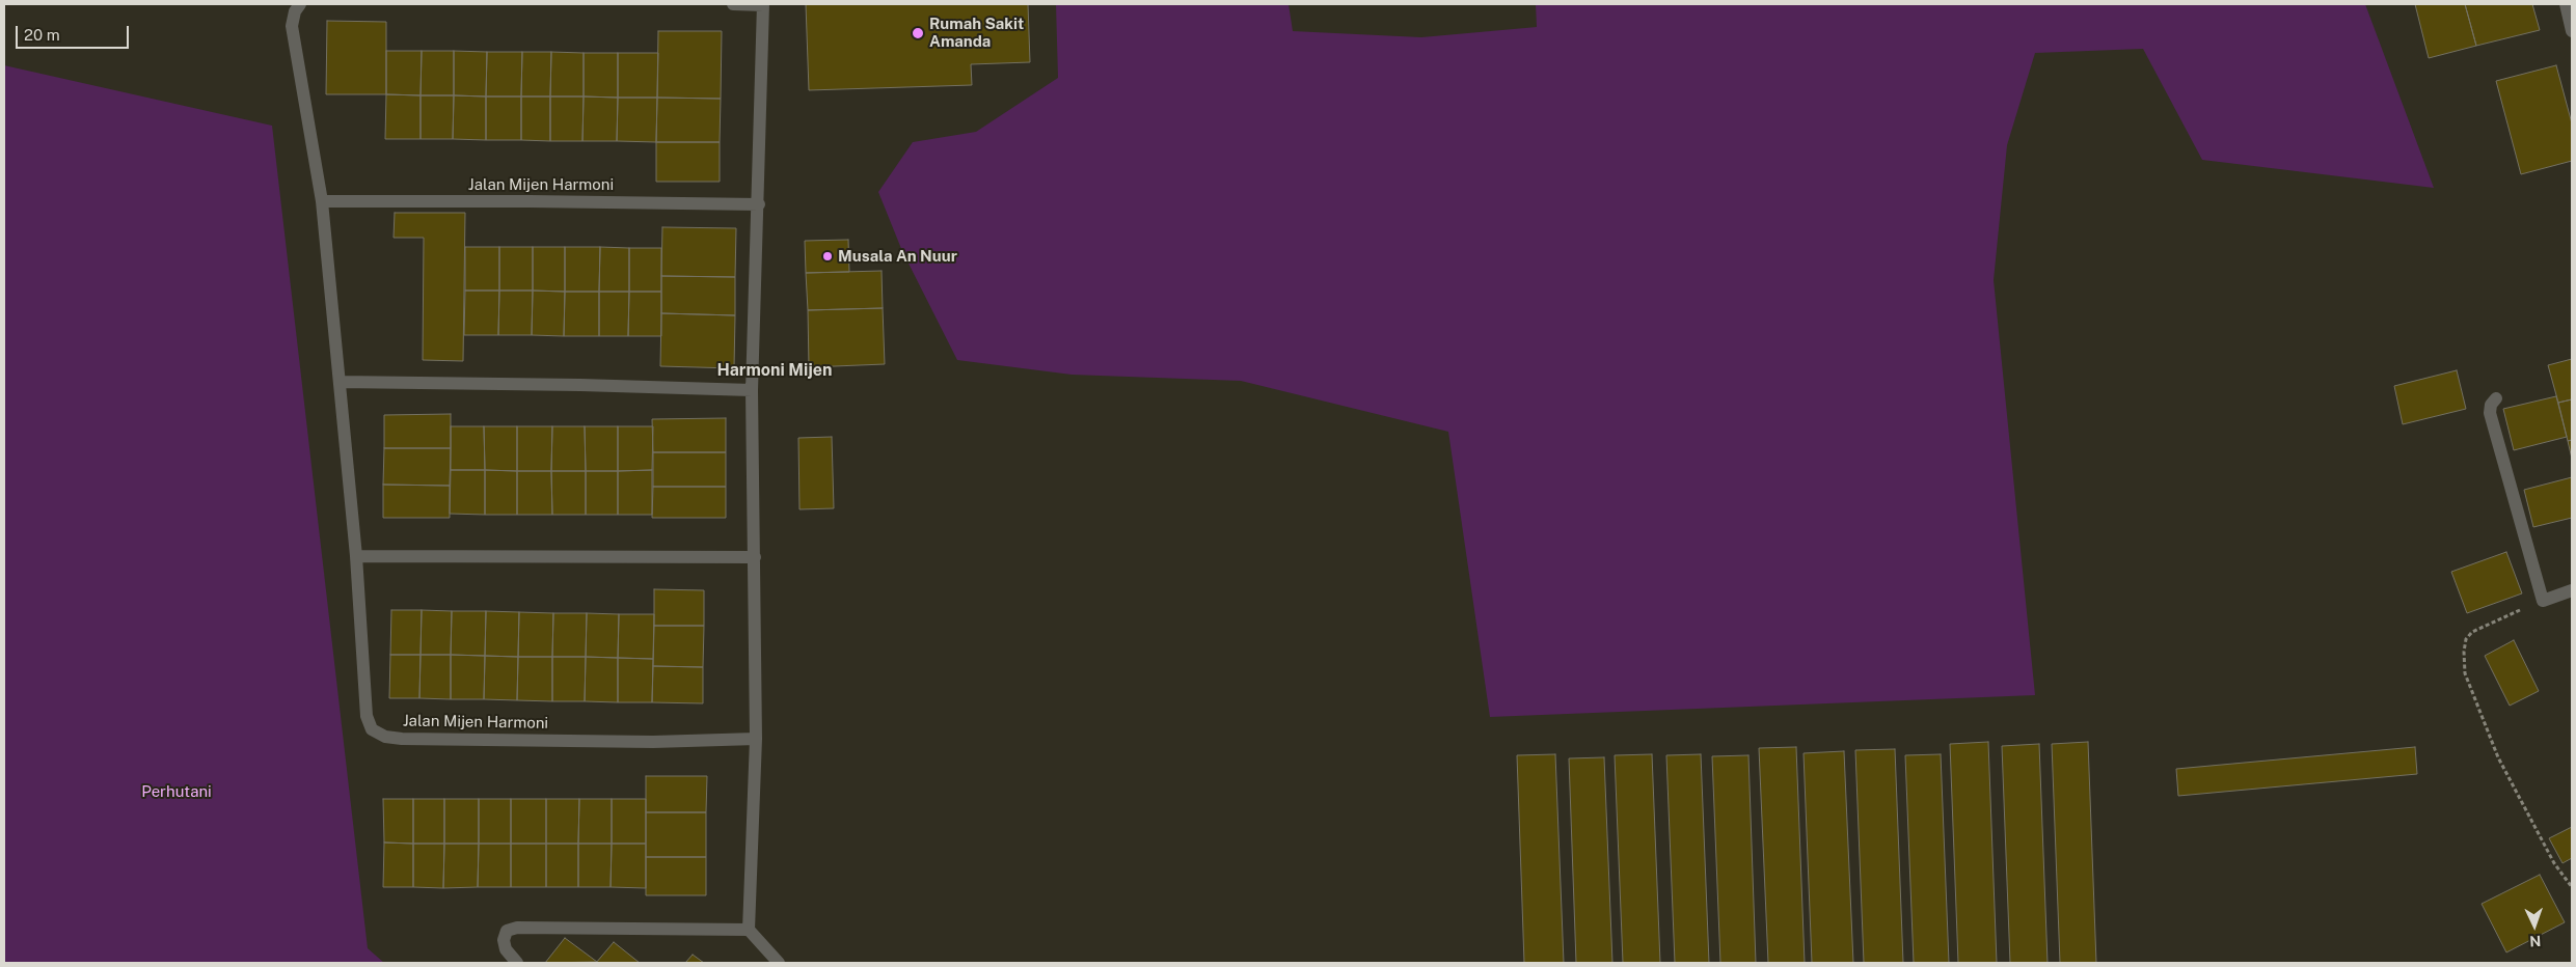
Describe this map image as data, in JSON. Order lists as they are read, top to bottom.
{
  "streets": {
    "street": ["Jalan Mijen Harmoni"]
  },
  "districts": ["Harmoni Mijen"],
  "parks": ["Perhutani"],
  "places": ["Rumah Sakit Amanda", "Musala An Nuur"],
  "scale_bar": "20 m",
  "north": "bottom"
}
